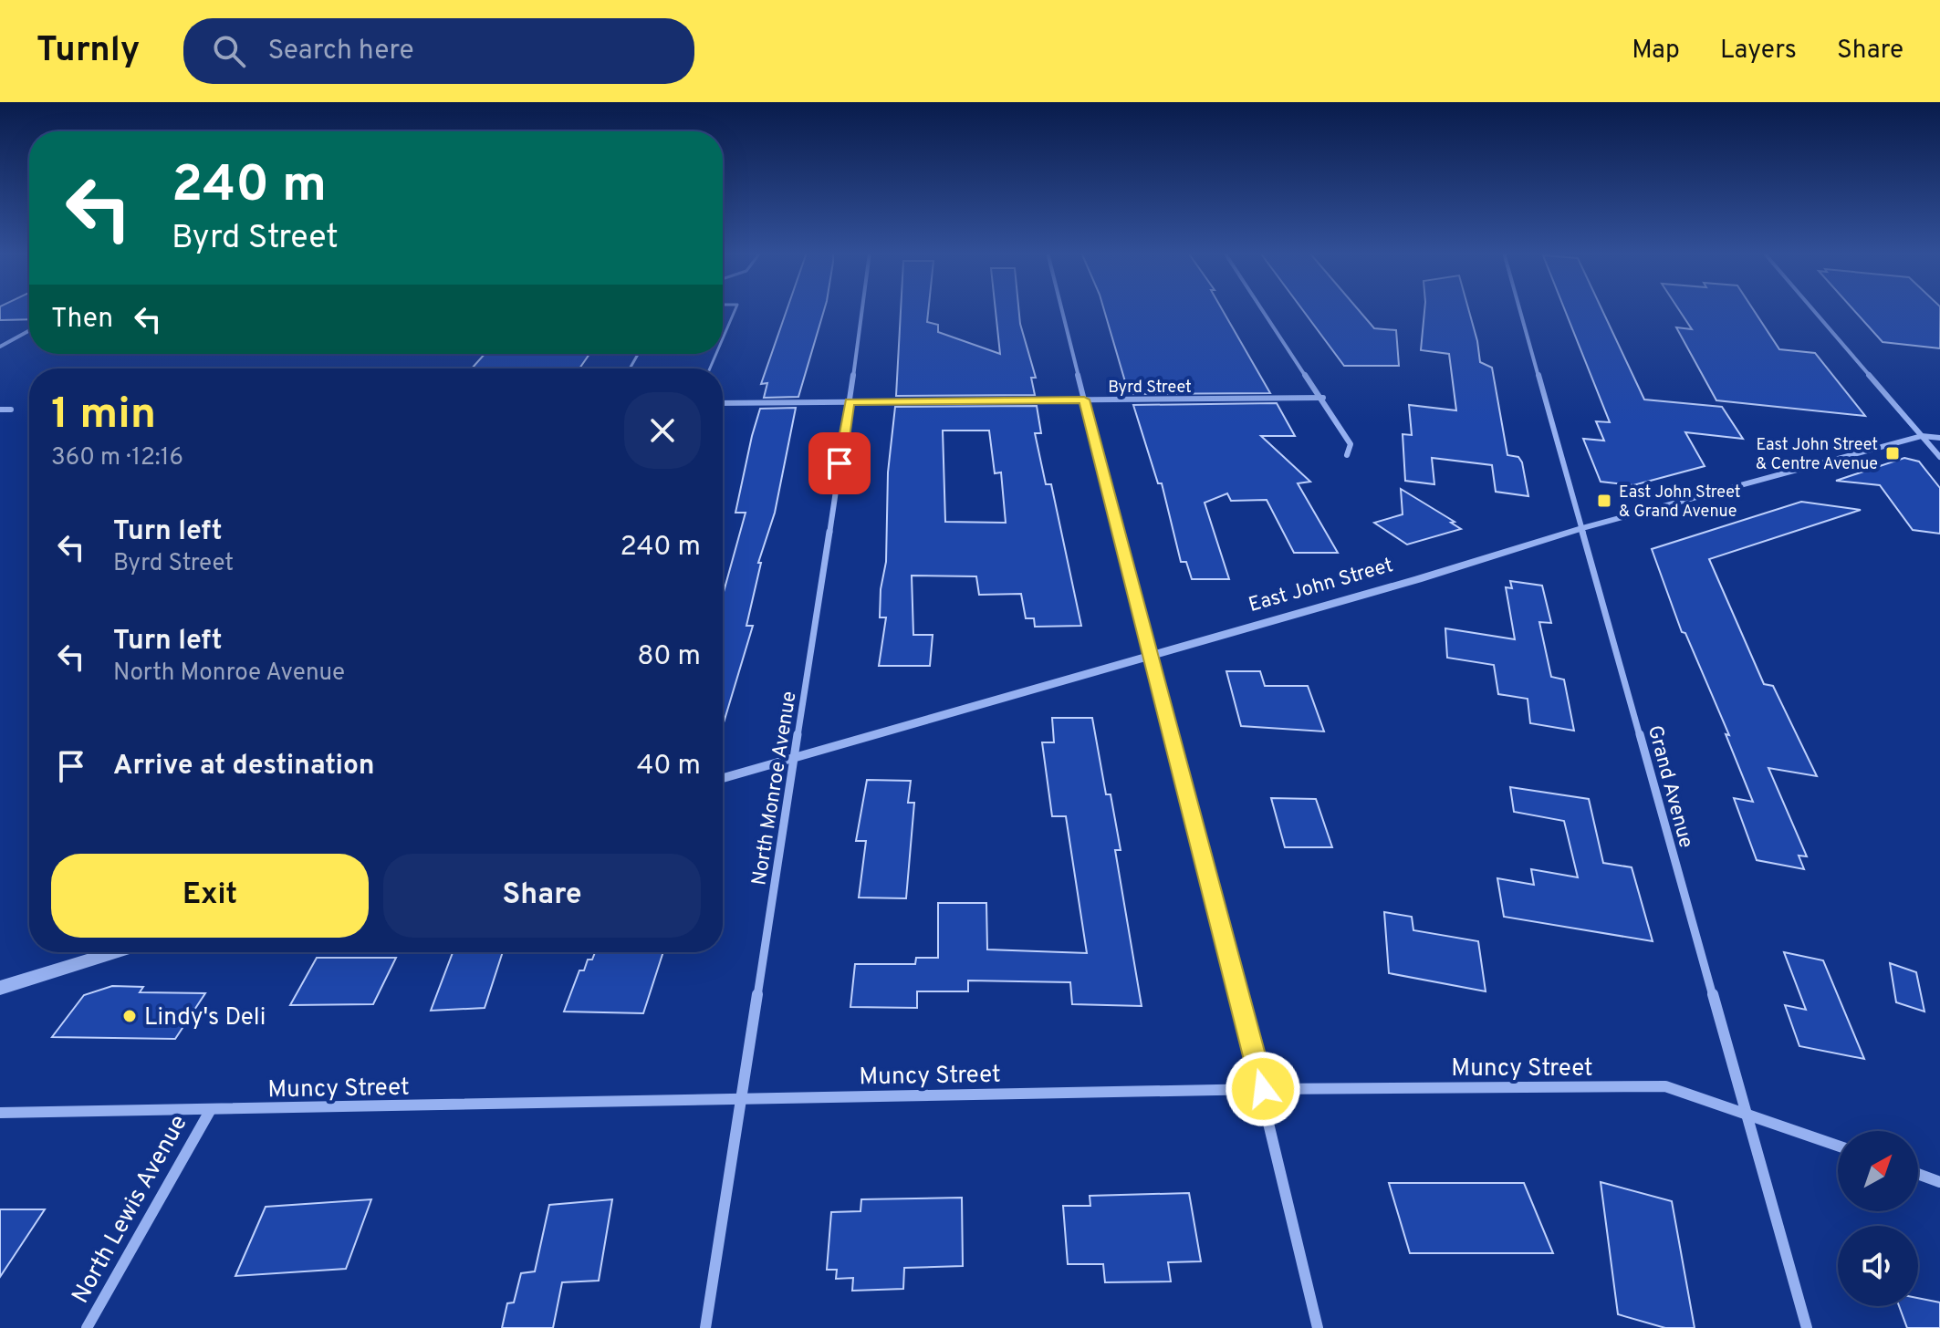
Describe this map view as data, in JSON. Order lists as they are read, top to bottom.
{
  "streets": {
    "street": [
      "Byrd Street",
      "East John Street",
      "Grand Avenue",
      "North Monroe Avenue",
      "Muncy Street",
      "North Lewis Avenue"
    ]
  },
  "crossings": [
    ["Byrd Street", "North Monroe Avenue"],
    ["East John Street", "Grand Avenue"],
    ["East John Street", "North Monroe Avenue"],
    ["Grand Avenue", "Muncy Street"],
    ["North Monroe Avenue", "Muncy Street"],
    ["Muncy Street", "North Lewis Avenue"]
  ],
  "places": {
    "transit": ["East John Street & Centre Avenue", "East John Street & Grand Avenue"],
    "other": ["Lindy's Deli"]
  },
  "north": "top right",
  "page": {
    "header": "Turnly",
    "search": "Search here",
    "nav": ["Map", "Layers", "Share"],
    "turn": ["240 m", "Byrd Street"],
    "then": "Then",
    "heading": ["1 min", "360 m · 12:16"],
    "list": [
      {
        "name": "Turn left",
        "note": "Byrd Street",
        "value": "240 m"
      },
      {
        "name": "Turn left",
        "note": "North Monroe Avenue",
        "value": "80 m"
      },
      {
        "name": "Arrive at destination",
        "value": "40 m"
      }
    ],
    "buttons": ["Exit", "Share"]
  }
}
